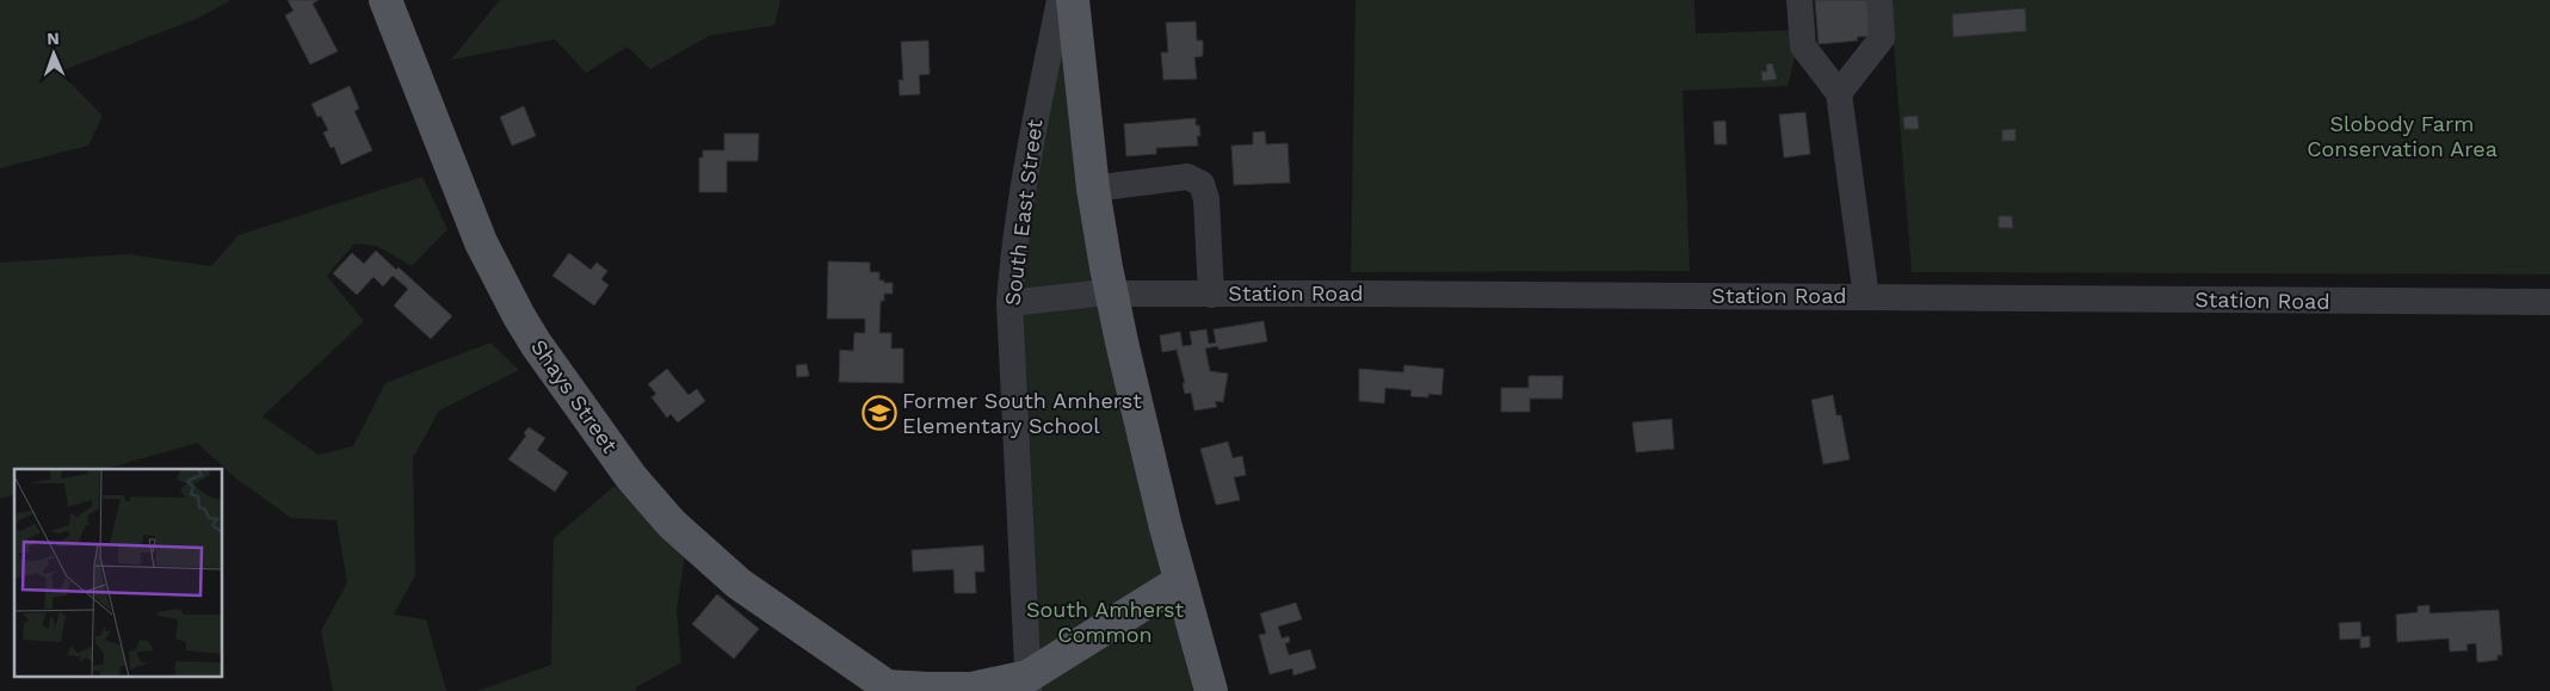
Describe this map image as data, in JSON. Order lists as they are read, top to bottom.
{
  "streets": {
    "main road": ["Shays Street"],
    "street": ["South East Street", "Station Road"]
  },
  "crossings": [
    ["South East Street", "Station Road"]
  ],
  "parks": ["Slobody Farm Conservation Area", "South Amherst Common"],
  "places": {
    "school or university": ["Former South Amherst Elementary School"]
  },
  "north": "top"
}
